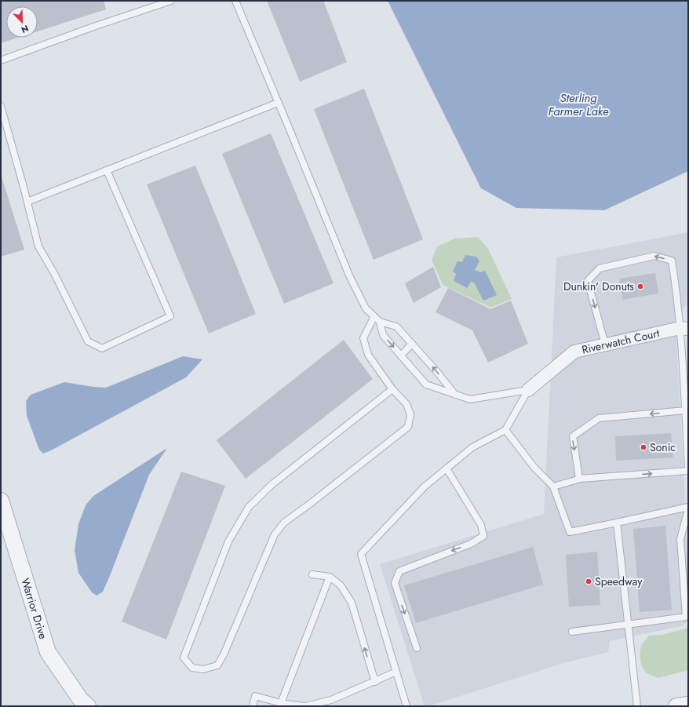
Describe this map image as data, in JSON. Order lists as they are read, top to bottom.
{
  "streets": {
    "street": ["Riverwatch Court", "Warrior Drive"]
  },
  "water": ["Sterling Farmer Lake"],
  "places": ["Dunkin' Donuts", "Sonic", "Speedway"],
  "north": "bottom right"
}
